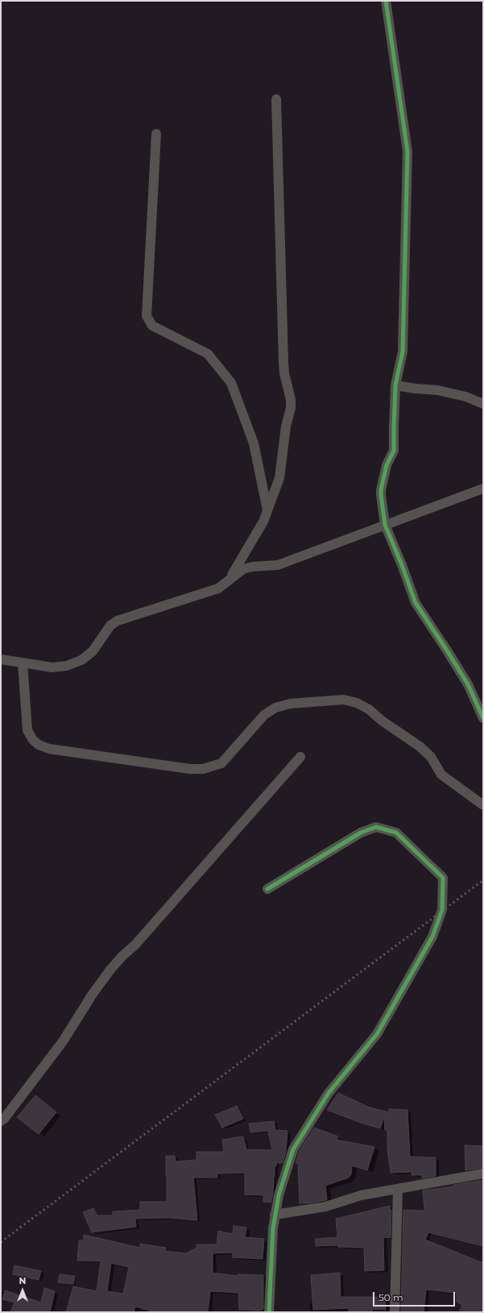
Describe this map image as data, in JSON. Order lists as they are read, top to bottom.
{
  "scale_bar": "50 m",
  "north": "top"
}
